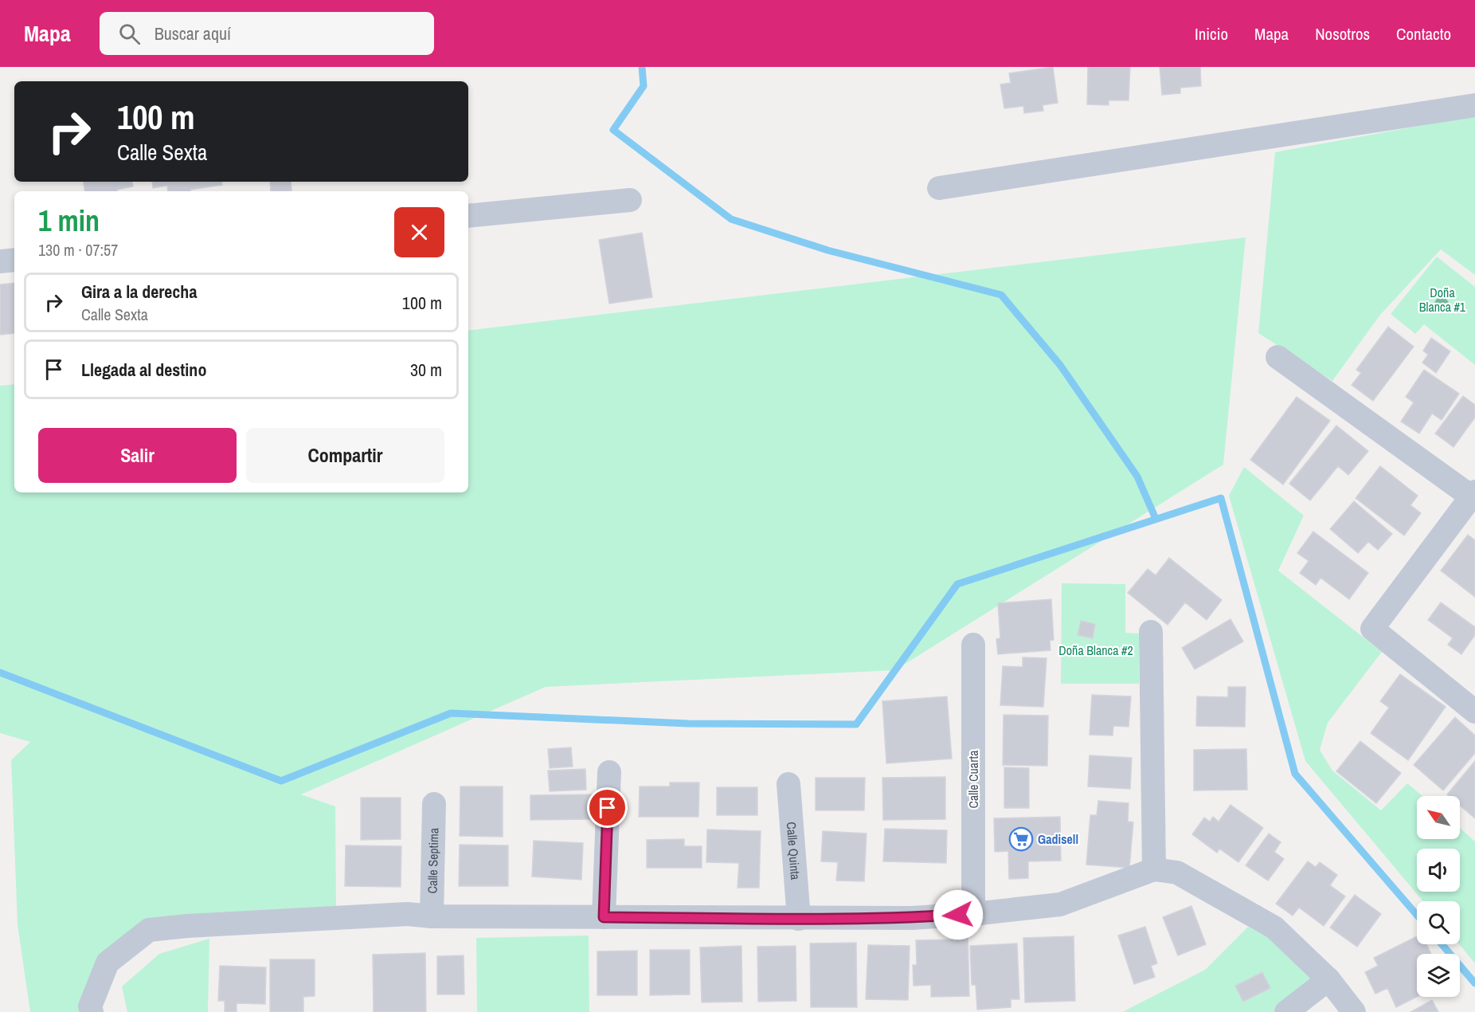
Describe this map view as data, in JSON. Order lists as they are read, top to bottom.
{
  "streets": {
    "street": ["Calle Cuarta", "Calle Quinta", "Calle Septima"]
  },
  "parks": ["Doña Blanca #1", "Doña Blanca #2"],
  "places": {
    "supermarket": ["Gadisell"]
  },
  "north": "top left",
  "page": {
    "header": "Mapa",
    "search": "Buscar aquí",
    "nav": [
      "Inicio",
      "Mapa",
      "Nosotros",
      "Contacto"
    ],
    "turn": ["100 m", "Calle Sexta"],
    "heading": ["1 min", "130 m · 07:57"],
    "list": [
      {
        "name": "Gira a la derecha",
        "note": "Calle Sexta",
        "value": "100 m"
      },
      {
        "name": "Llegada al destino",
        "value": "30 m"
      }
    ],
    "buttons": ["Salir", "Compartir"]
  }
}
